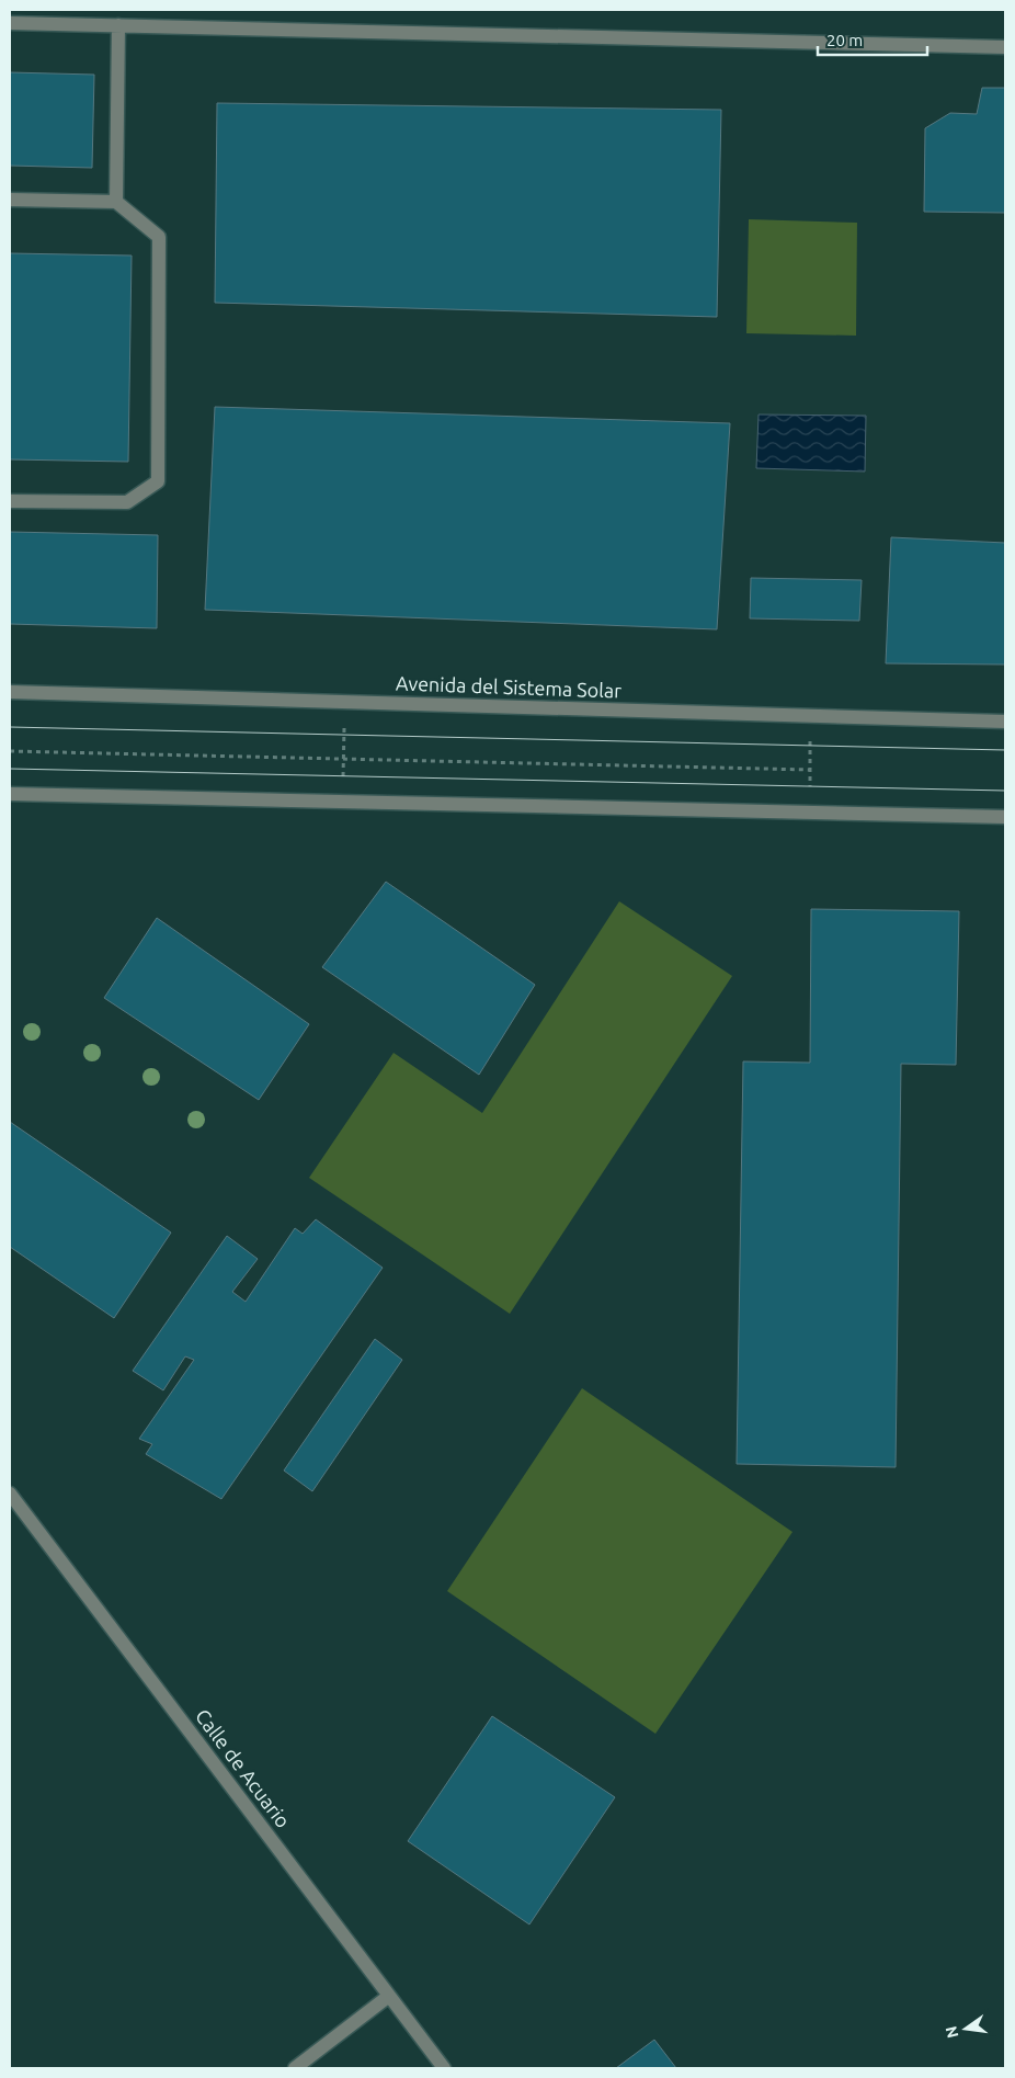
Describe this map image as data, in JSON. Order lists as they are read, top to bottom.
{
  "streets": {
    "street": ["Avenida del Sistema Solar", "Calle de Acuario"]
  },
  "scale_bar": "20 m",
  "north": "left"
}
